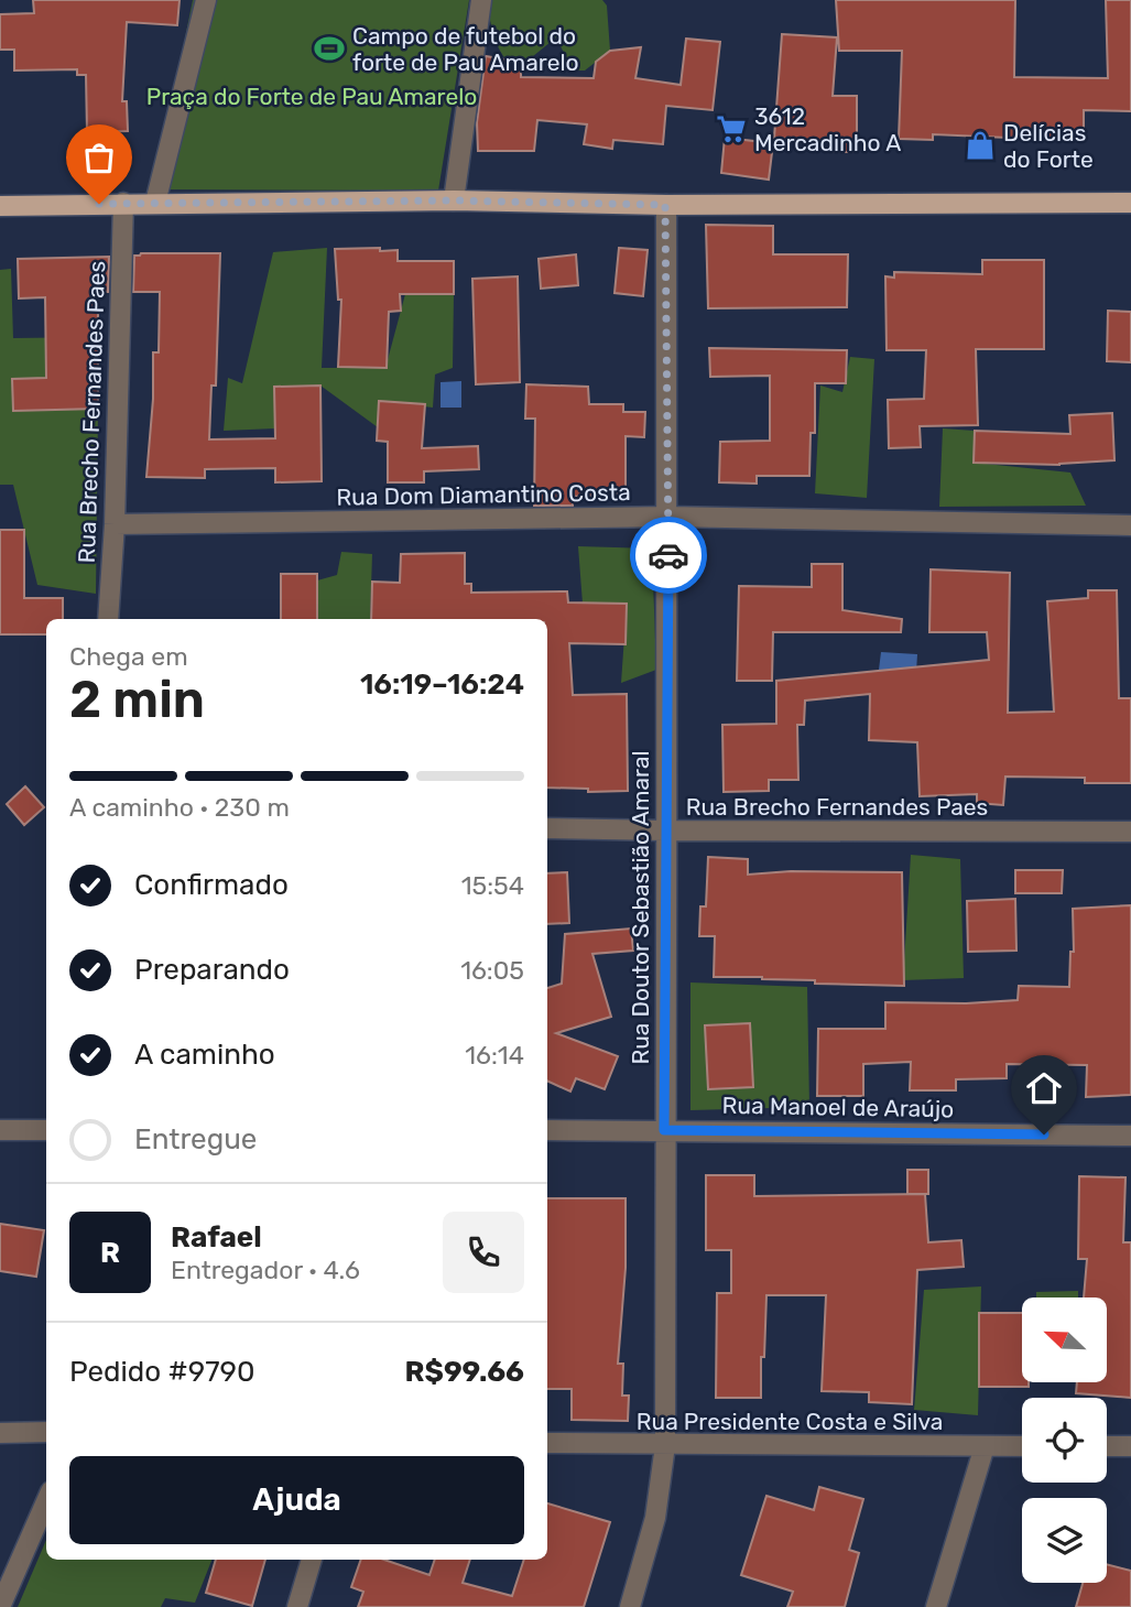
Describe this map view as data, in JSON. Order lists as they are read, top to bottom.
{
  "streets": {
    "street": [
      "Rua Brecho Fernandes Paes",
      "Rua Dom Diamantino Costa",
      "Rua Doutor Sebastião Amaral",
      "Rua Manoel de Araújo",
      "Rua Presidente Costa e Silva"
    ]
  },
  "crossings": [
    ["Rua Brecho Fernandes Paes", "Rua Dom Diamantino Costa"],
    ["Rua Brecho Fernandes Paes", "Rua Doutor Sebastião Amaral"],
    ["Rua Dom Diamantino Costa", "Rua Doutor Sebastião Amaral"],
    ["Rua Doutor Sebastião Amaral", "Rua Manoel de Araújo"],
    ["Rua Doutor Sebastião Amaral", "Rua Presidente Costa e Silva"]
  ],
  "parks": ["Praça do Forte de Pau Amarelo"],
  "places": {
    "sports": ["Campo de futebol do forte de Pau Amarelo"],
    "supermarket": ["3612 Mercadinho A"],
    "shop": ["Delícias do Forte"]
  },
  "north": "top left",
  "page": {
    "heading": ["2 min", "Chega em", "16:19–16:24"],
    "panel": [
      "Rafael",
      "Entregador · 4.6",
      "Pedido #9790",
      "R$99.66"
    ],
    "bar": "A caminho · 230 m",
    "list": [
      ["Confirmado", "15:54"],
      ["Preparando", "16:05"],
      ["A caminho", "16:14"],
      "Entregue"
    ],
    "round": "R",
    "buttons": "Ajuda"
  }
}
